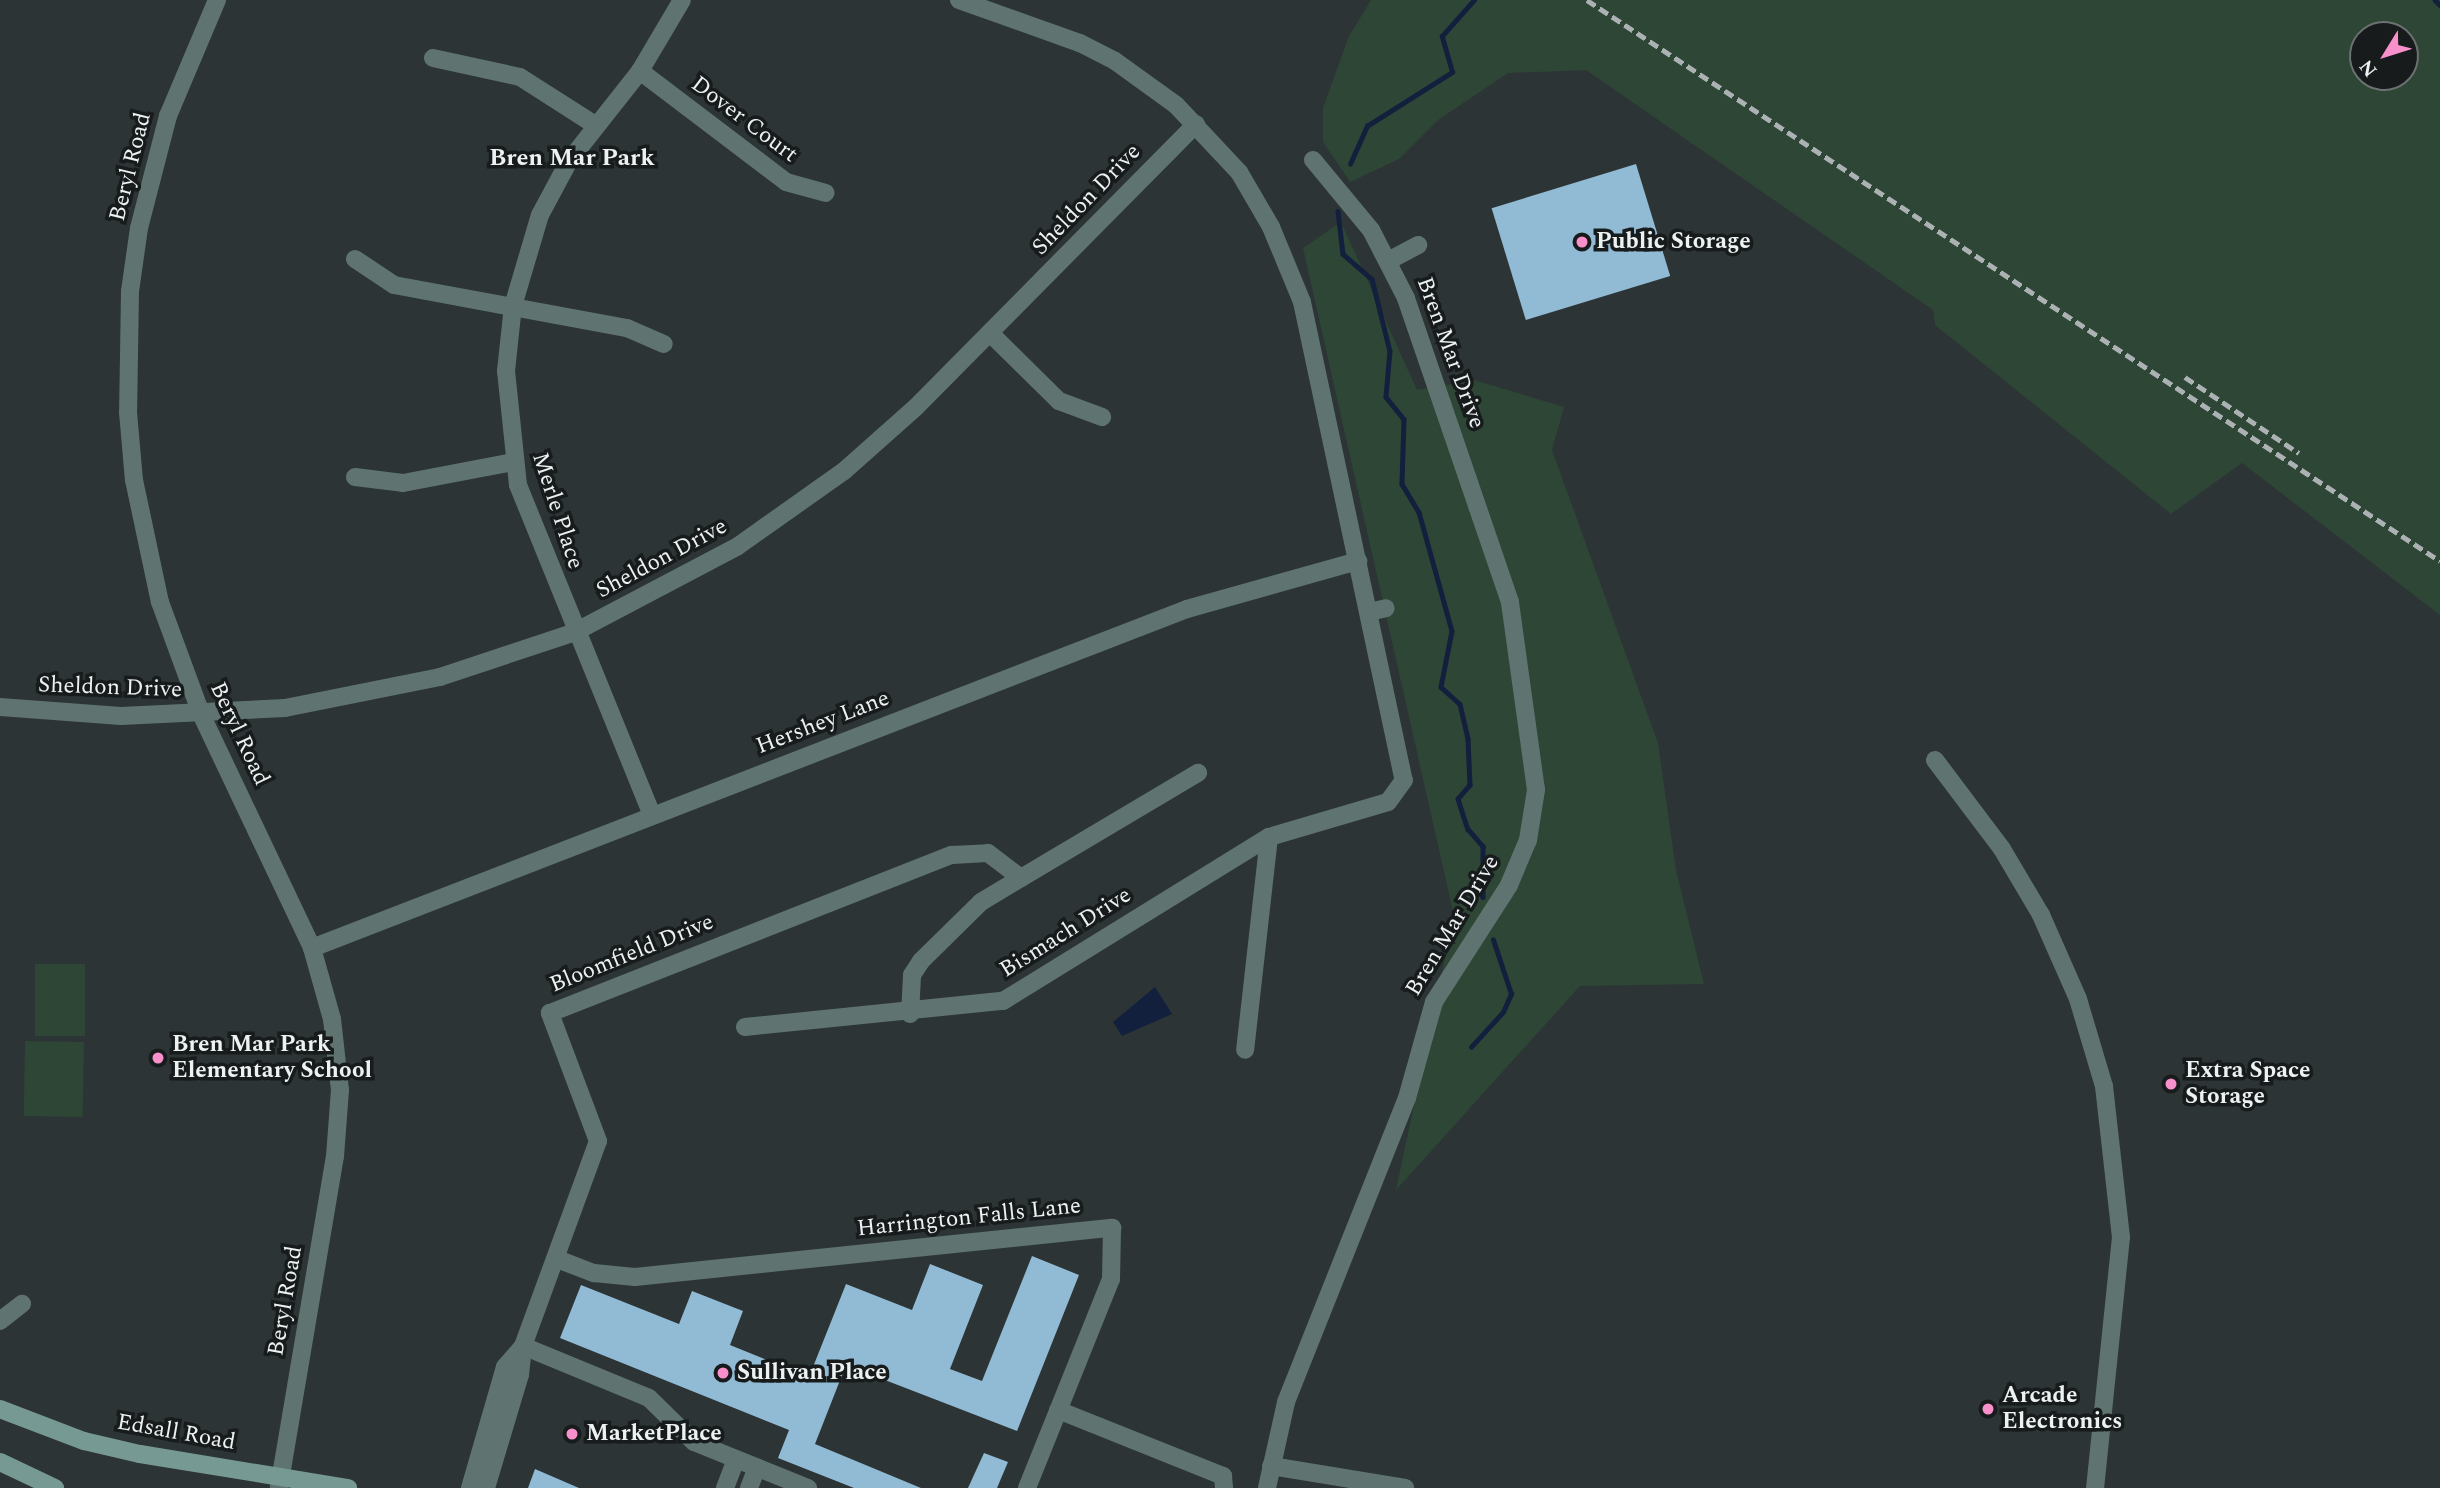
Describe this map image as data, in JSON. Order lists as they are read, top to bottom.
{
  "streets": {
    "main road": ["Edsall Road"],
    "street": [
      "Dover Court",
      "Beryl Road",
      "Sheldon Drive",
      "Bren Mar Drive",
      "Merle Place",
      "Hershey Lane",
      "Bismach Drive",
      "Bloomfield Drive",
      "Harrington Falls Lane"
    ]
  },
  "crossings": [
    ["Dover Court", "Merle Place"],
    ["Beryl Road", "Sheldon Drive"],
    ["Beryl Road", "Hershey Lane"],
    ["Beryl Road", "Edsall Road"],
    ["Sheldon Drive", "Merle Place"],
    ["Merle Place", "Hershey Lane"],
    ["Hershey Lane", "Bismach Drive"],
    ["Bloomfield Drive", "Harrington Falls Lane"]
  ],
  "districts": ["Bren Mar Park"],
  "places": [
    "Public Storage",
    "Bren Mar Park Elementary School",
    "Extra Space Storage",
    "Sullivan Place",
    "Arcade Electronics",
    "MarketPlace"
  ],
  "north": "bottom left"
}
